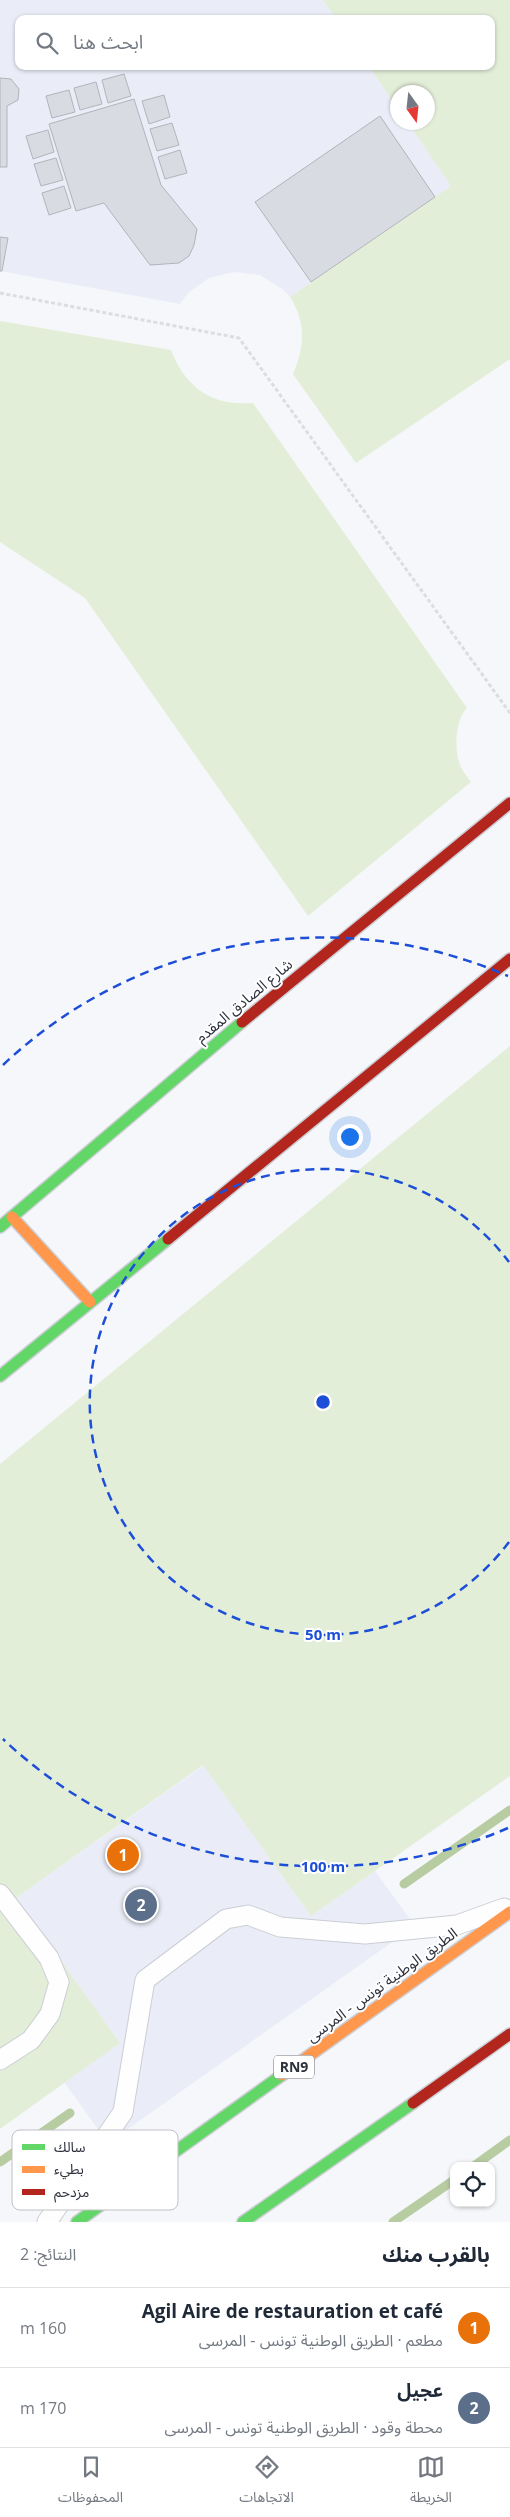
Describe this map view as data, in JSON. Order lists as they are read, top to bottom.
{
  "streets": {
    "main road": ["شارع الصادق المقدم", "الطريق الوطنية تونس - المرسى", "RN9"]
  },
  "legend": ["سالك", "بطيء", "مزدحم"],
  "north": "bottom",
  "page": {
    "search": "ابحث هنا",
    "pins": ["1", "2"],
    "heading": ["بالقرب منك", "النتائج: 2"],
    "list": [
      {
        "mark": "1",
        "name": "Agil Aire de restauration et café",
        "note": "مطعم · الطريق الوطنية تونس - المرسى",
        "value": "160 m"
      },
      {
        "mark": "2",
        "name": "عجيل",
        "note": "محطة وقود · الطريق الوطنية تونس - المرسى",
        "value": "170 m"
      }
    ],
    "nav": ["الخريطة", "الاتجاهات", "المحفوظات"]
  },
  "rings": ["50 m", "100 m"]
}
